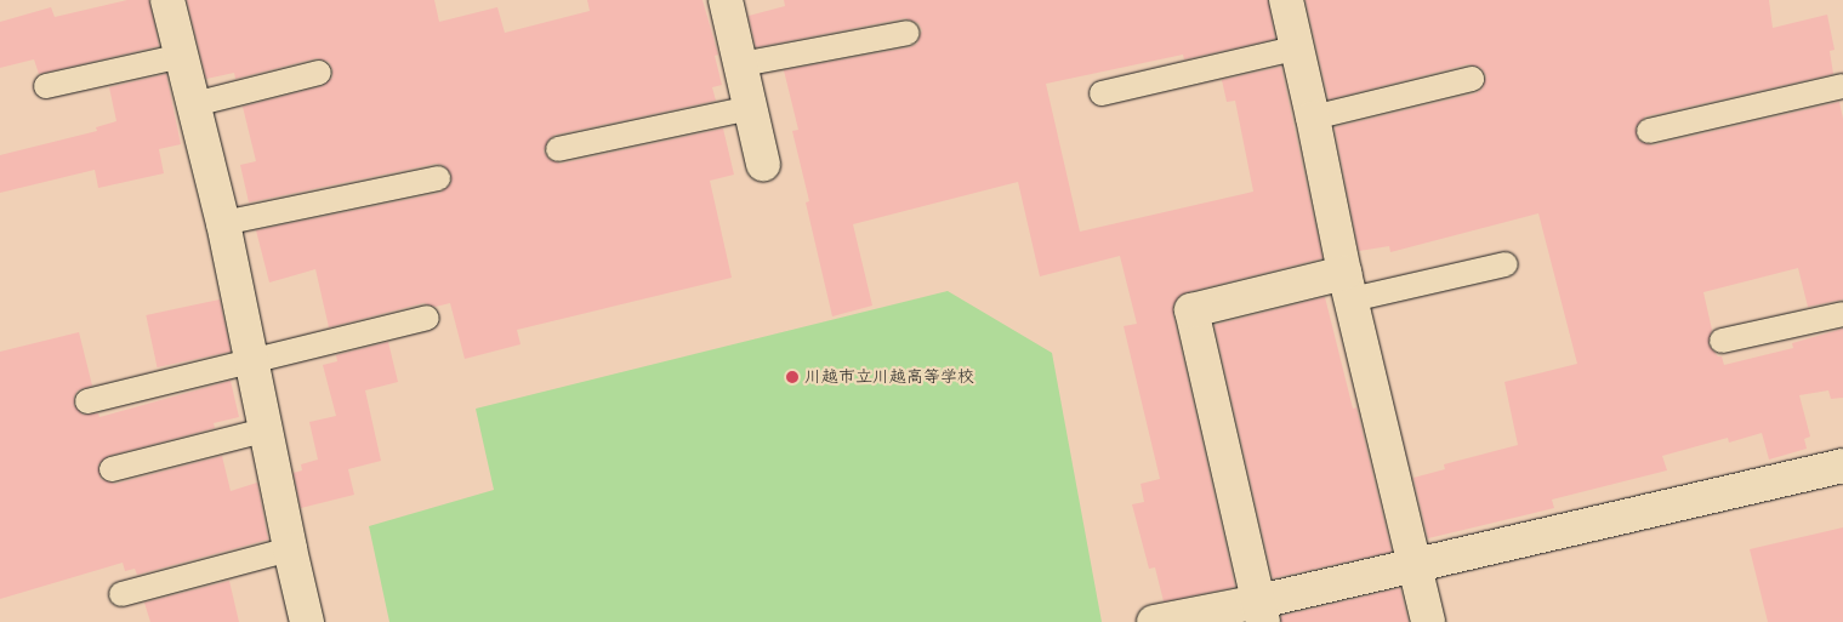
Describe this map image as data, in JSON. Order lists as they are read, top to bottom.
{
  "places": ["川越市立川越高等学校"]
}
